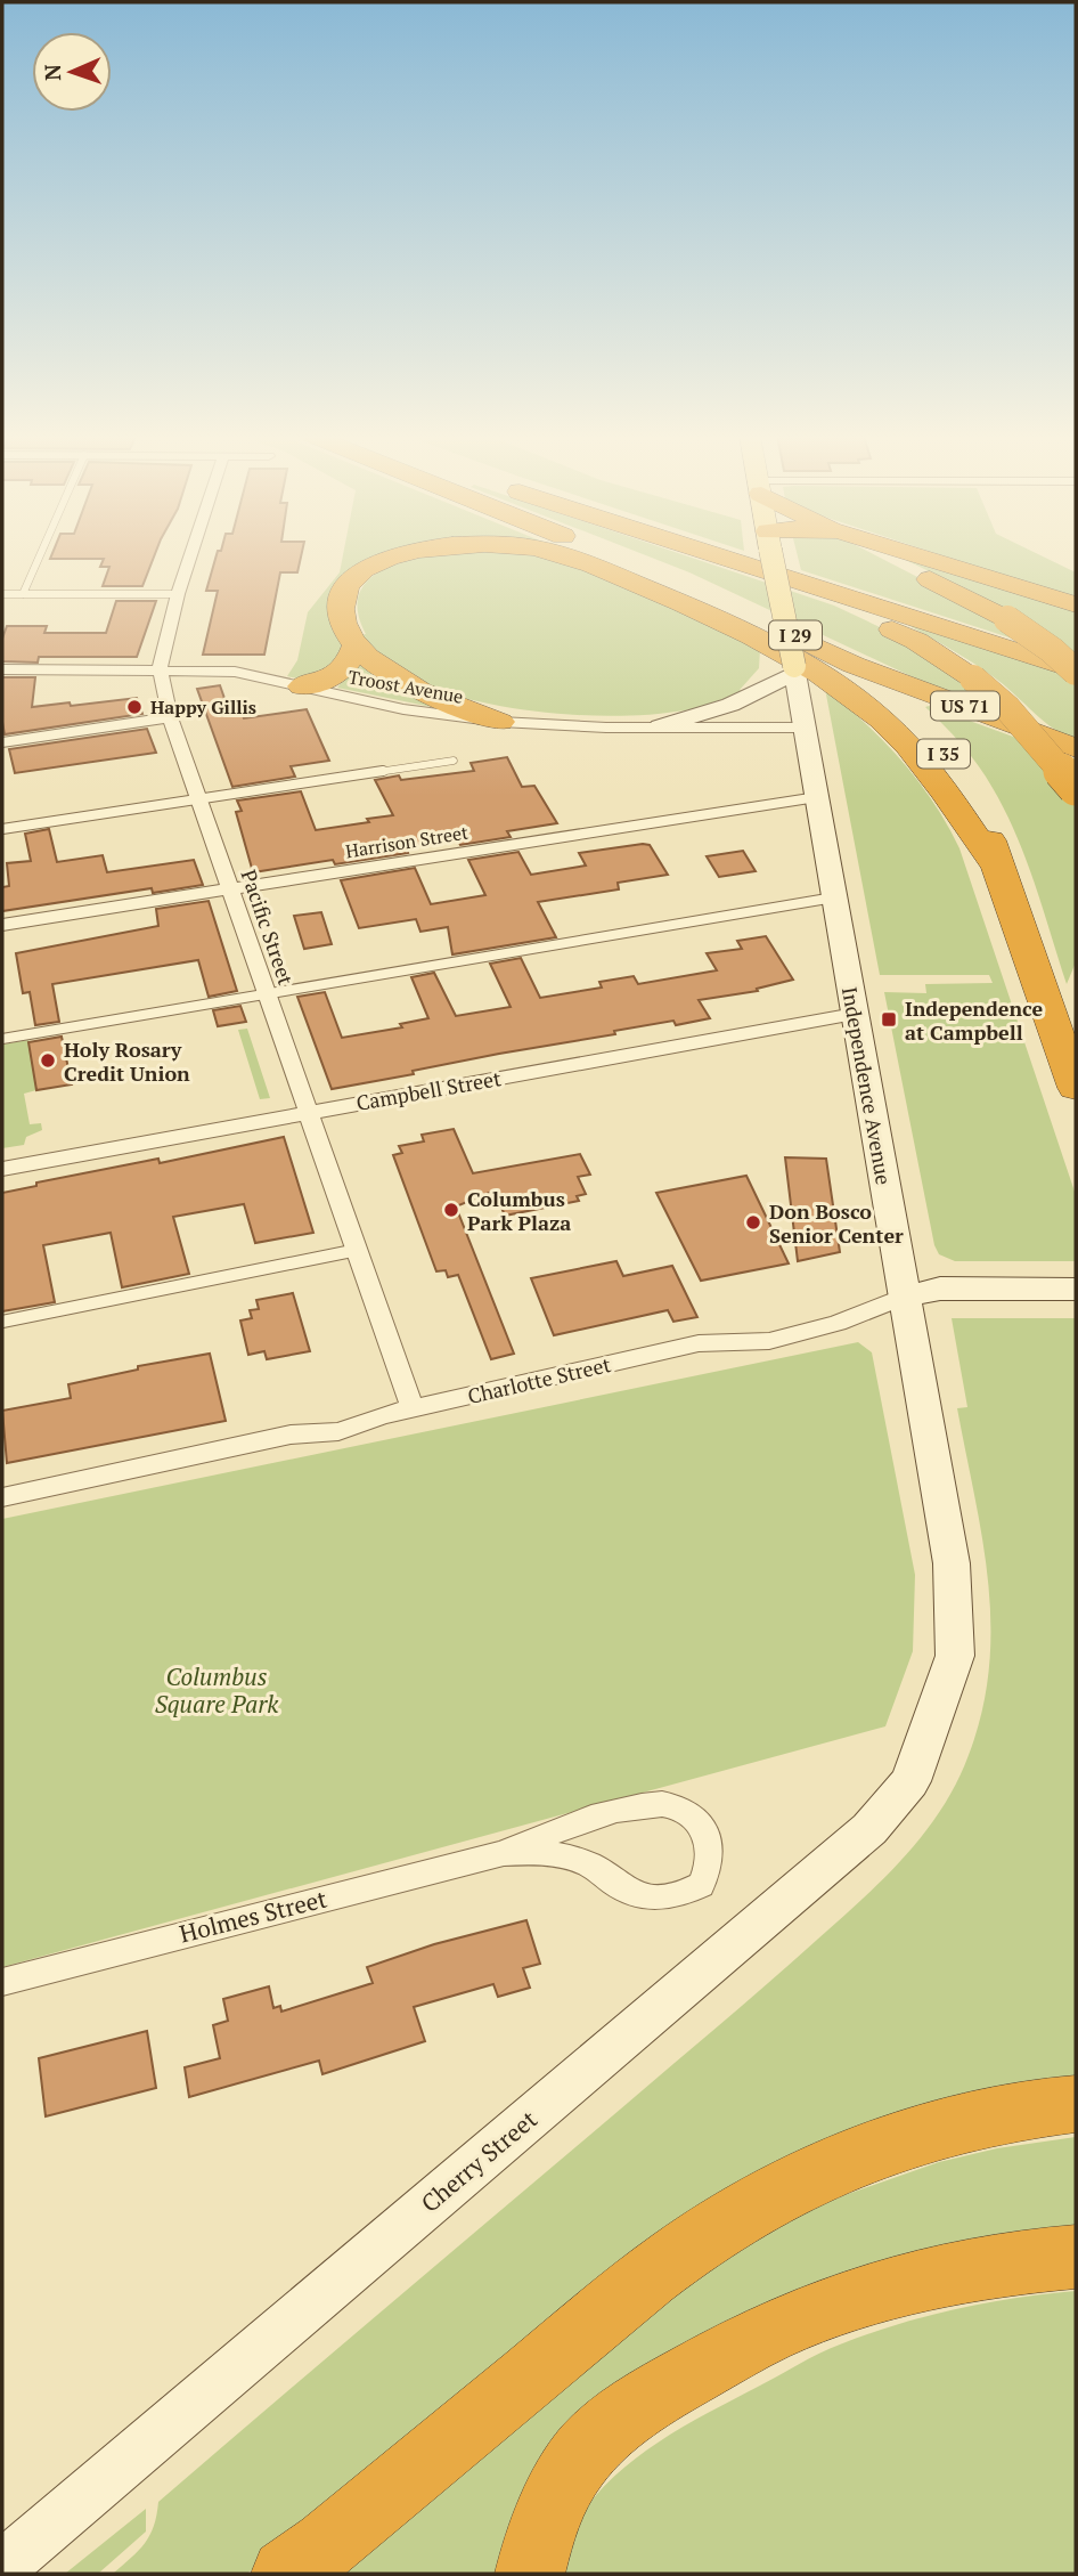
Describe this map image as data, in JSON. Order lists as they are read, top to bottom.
{
  "streets": {
    "highway": ["I 29", "US 71", "I 35"],
    "main road": ["Independence Avenue", "Charlotte Street", "Cherry Street"],
    "street": [
      "Troost Avenue",
      "Harrison Street",
      "Pacific Street",
      "Campbell Street",
      "Holmes Street"
    ]
  },
  "crossings": [
    ["I 29", "US 71"],
    ["I 29", "I 35"],
    ["Troost Avenue", "Pacific Street"],
    ["Troost Avenue", "Independence Avenue"],
    ["US 71", "I 35"],
    ["Harrison Street", "Pacific Street"],
    ["Harrison Street", "Independence Avenue"],
    ["Pacific Street", "Campbell Street"],
    ["Pacific Street", "Charlotte Street"],
    ["Independence Avenue", "Campbell Street"],
    ["Independence Avenue", "Charlotte Street"],
    ["Independence Avenue", "Cherry Street"]
  ],
  "parks": ["Columbus Square Park"],
  "places": {
    "other": [
      "Happy Gillis",
      "Holy Rosary Credit Union",
      "Columbus Park Plaza",
      "Don Bosco Senior Center"
    ],
    "transit": ["Independence at Campbell"]
  },
  "north": "left"
}
